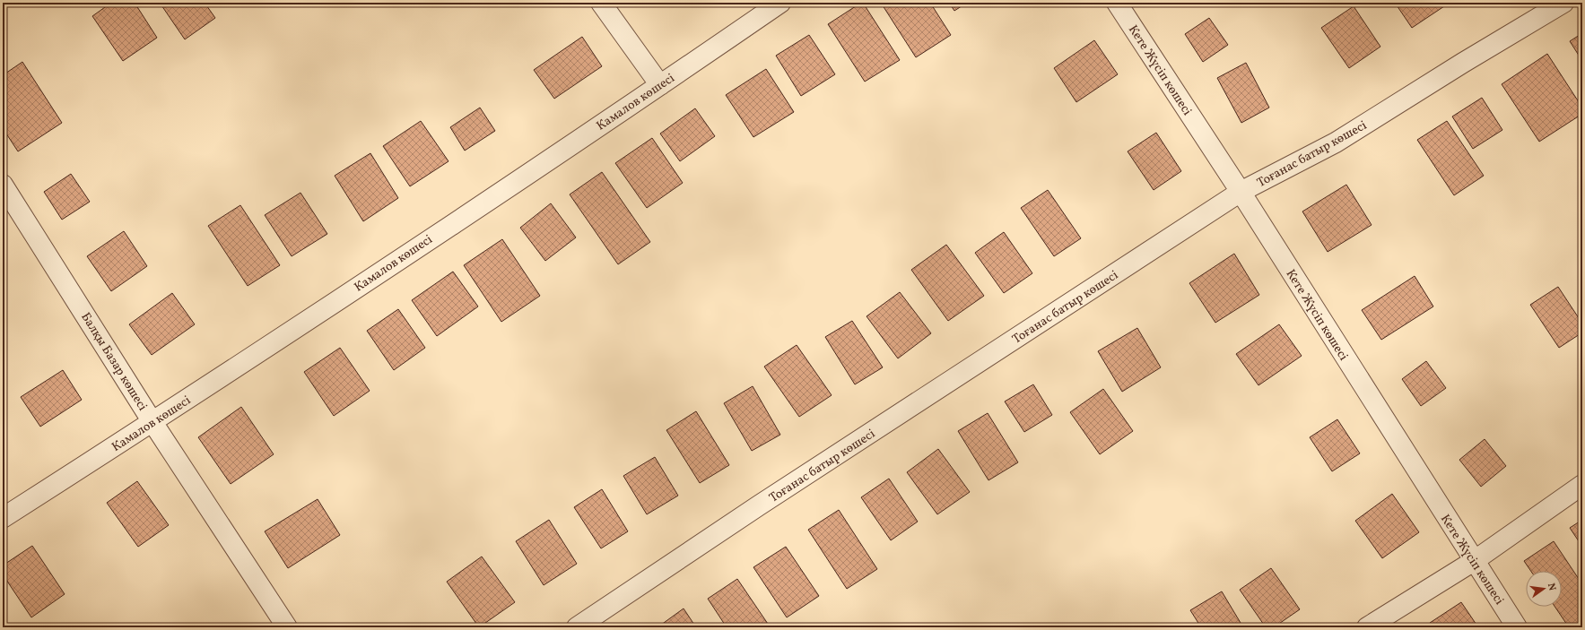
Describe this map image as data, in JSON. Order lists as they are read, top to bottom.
{
  "streets": {
    "street": [
      "Кете Жүсіп көшесі",
      "Камалов көшесі",
      "Тоғанас батыр көшесі",
      "Балқы Базар көшесі"
    ]
  },
  "crossings": [
    ["Кете Жүсіп көшесі", "Тоғанас батыр көшесі"],
    ["Камалов көшесі", "Балқы Базар көшесі"]
  ],
  "north": "right"
}
